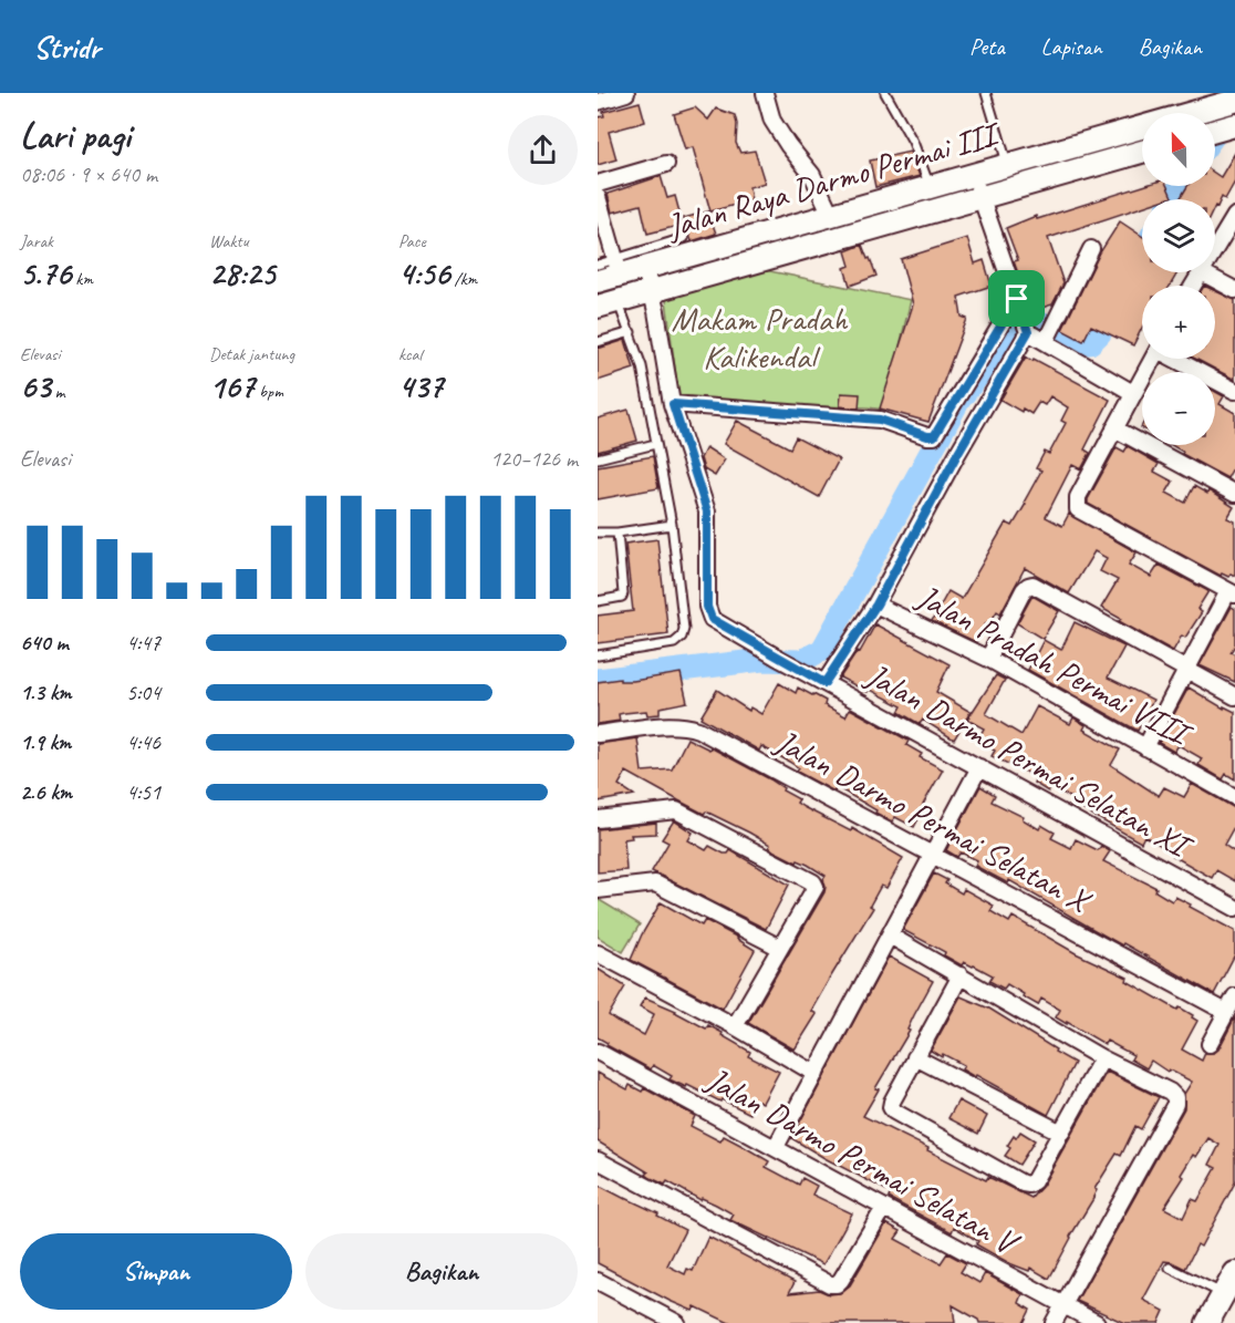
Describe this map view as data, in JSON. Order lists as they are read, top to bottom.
{
  "streets": {
    "main road": ["Jalan Raya Darmo Permai III"],
    "street": [
      "Jalan Pradah Permai VIII",
      "Jalan Darmo Permai Selatan XI",
      "Jalan Darmo Permai Selatan X",
      "Jalan Darmo Permai Selatan V"
    ]
  },
  "crossings": [
    ["Jalan Pradah Permai VIII", "Jalan Darmo Permai Selatan XI"]
  ],
  "parks": ["Makam Pradah Kalikendal"],
  "north": "top",
  "page": {
    "header": "Stridr",
    "nav": ["Peta", "Lapisan", "Bagikan"],
    "heading": ["Lari pagi", "08:06 · 9 × 640 m"],
    "map_buttons": ["+", "−"],
    "stats": [
      ["Jarak", "5.76 km"],
      ["Waktu", "28:25"],
      ["Pace", "4:56 /km"],
      ["Elevasi", "63 m"],
      ["Detak jantung", "167 bpm"],
      ["kcal", "437"]
    ],
    "chart": ["Elevasi", "120–126 m"],
    "list": [
      {
        "name": "640 m",
        "note": "4:47"
      },
      {
        "name": "1.3 km",
        "note": "5:04"
      },
      {
        "name": "1.9 km",
        "note": "4:46"
      },
      {
        "name": "2.6 km",
        "note": "4:51"
      }
    ],
    "buttons": ["Simpan", "Bagikan"]
  }
}
